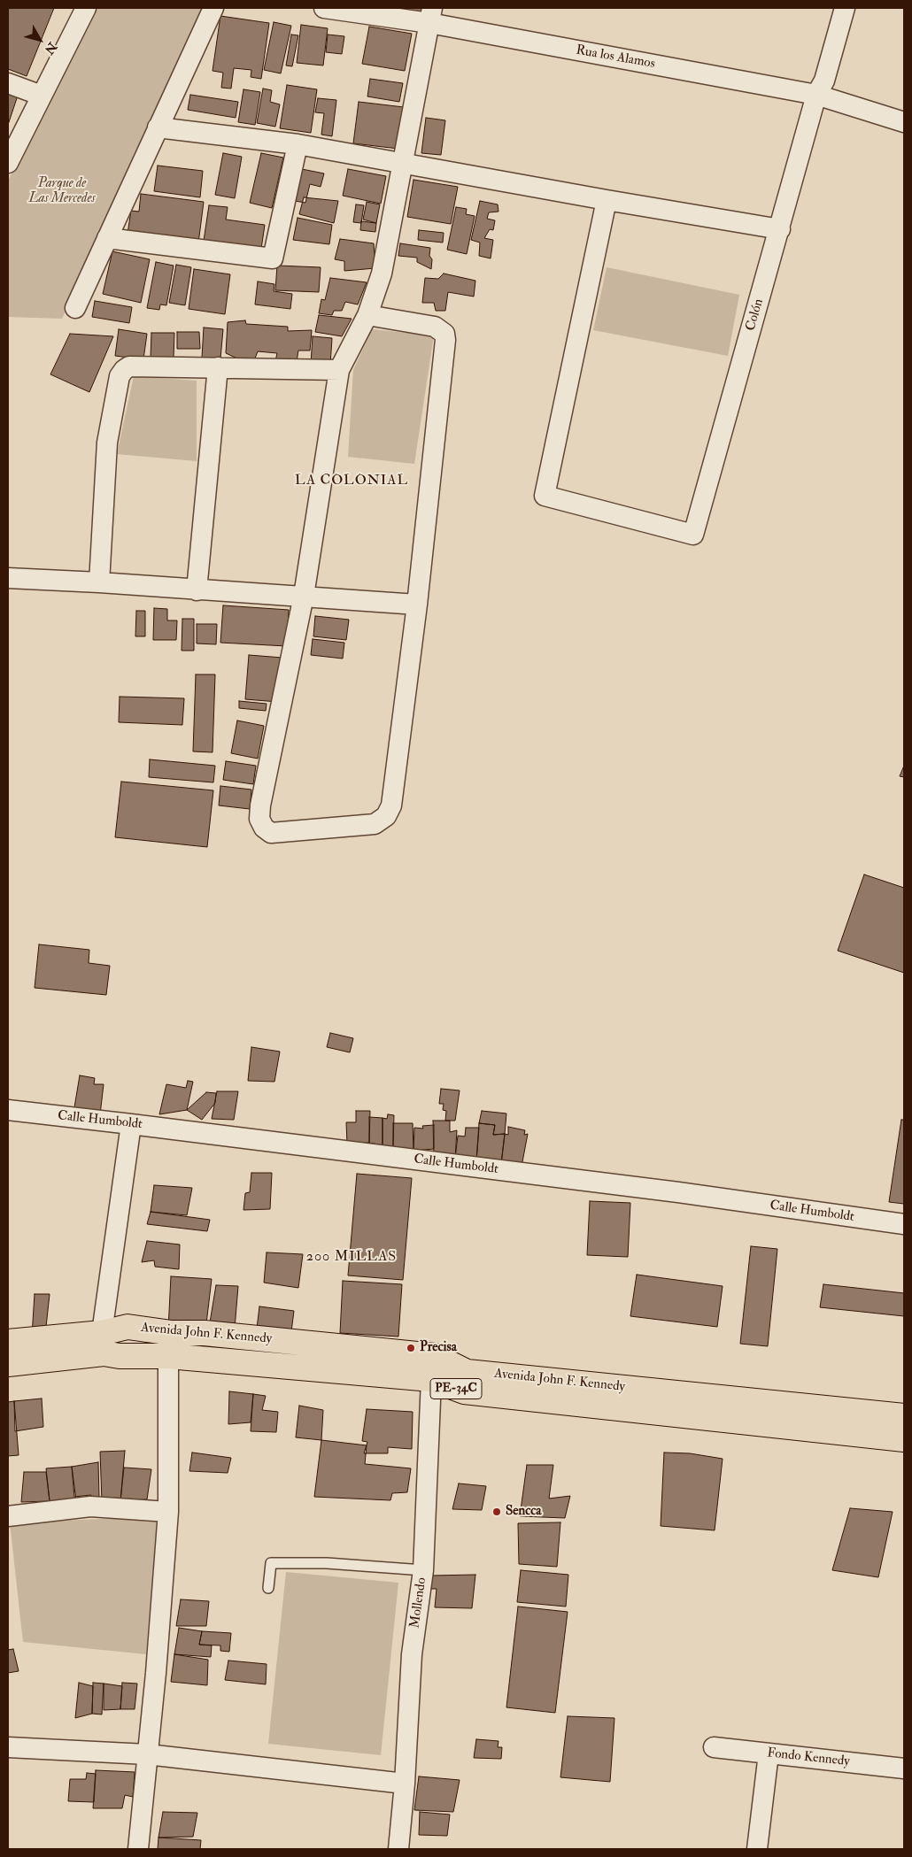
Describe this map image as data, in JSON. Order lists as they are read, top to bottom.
{
  "streets": {
    "main road": ["Avenida John F. Kennedy", "PE-34C"],
    "street": [
      "Rua los Alamos",
      "Colón",
      "Calle Humboldt",
      "Mollendo",
      "Fondo Kennedy"
    ]
  },
  "crossings": [
    ["Rua los Alamos", "Colón"],
    ["Avenida John F. Kennedy", "Mollendo"]
  ],
  "districts": ["LA COLONIAL", "200 MILLAS"],
  "parks": ["Parque de Las Mercedes"],
  "places": ["Precisa", "Sencca"],
  "north": "bottom right"
}
